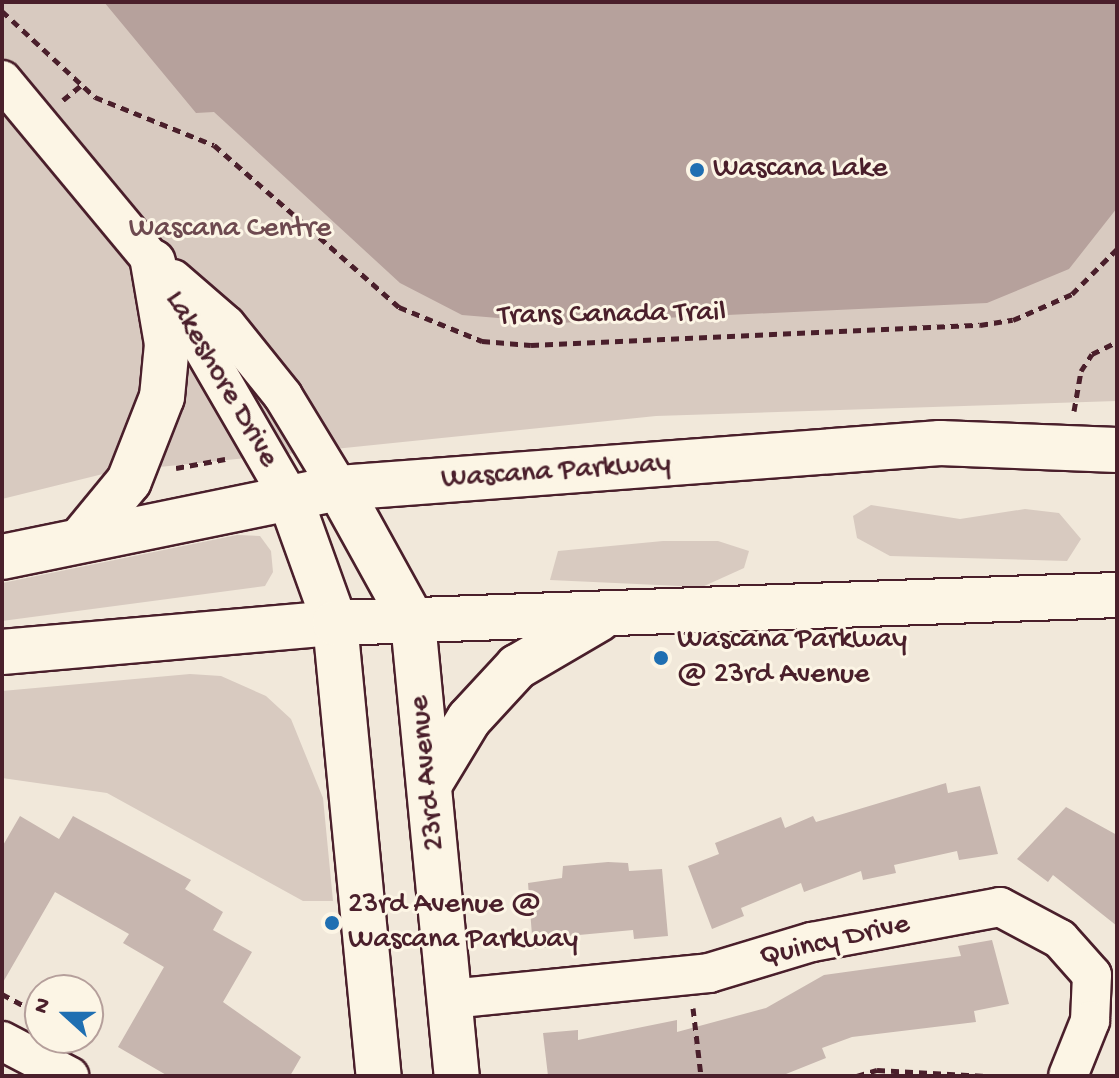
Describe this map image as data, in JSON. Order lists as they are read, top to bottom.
{
  "streets": {
    "main road": ["Wascana Parkway", "23rd Avenue"],
    "street": ["Lakeshore Drive", "Quincy Drive"],
    "path": ["Trans Canada Trail"]
  },
  "crossings": [
    ["Lakeshore Drive", "Wascana Parkway"],
    ["Lakeshore Drive", "23rd Avenue"],
    ["Wascana Parkway", "23rd Avenue"],
    ["23rd Avenue", "Quincy Drive"]
  ],
  "parks": ["Wascana Centre"],
  "places": ["Wascana Lake", "Wascana Parkway @ 23rd Avenue", "23rd Avenue @ Wascana Parkway"],
  "north": "left"
}
